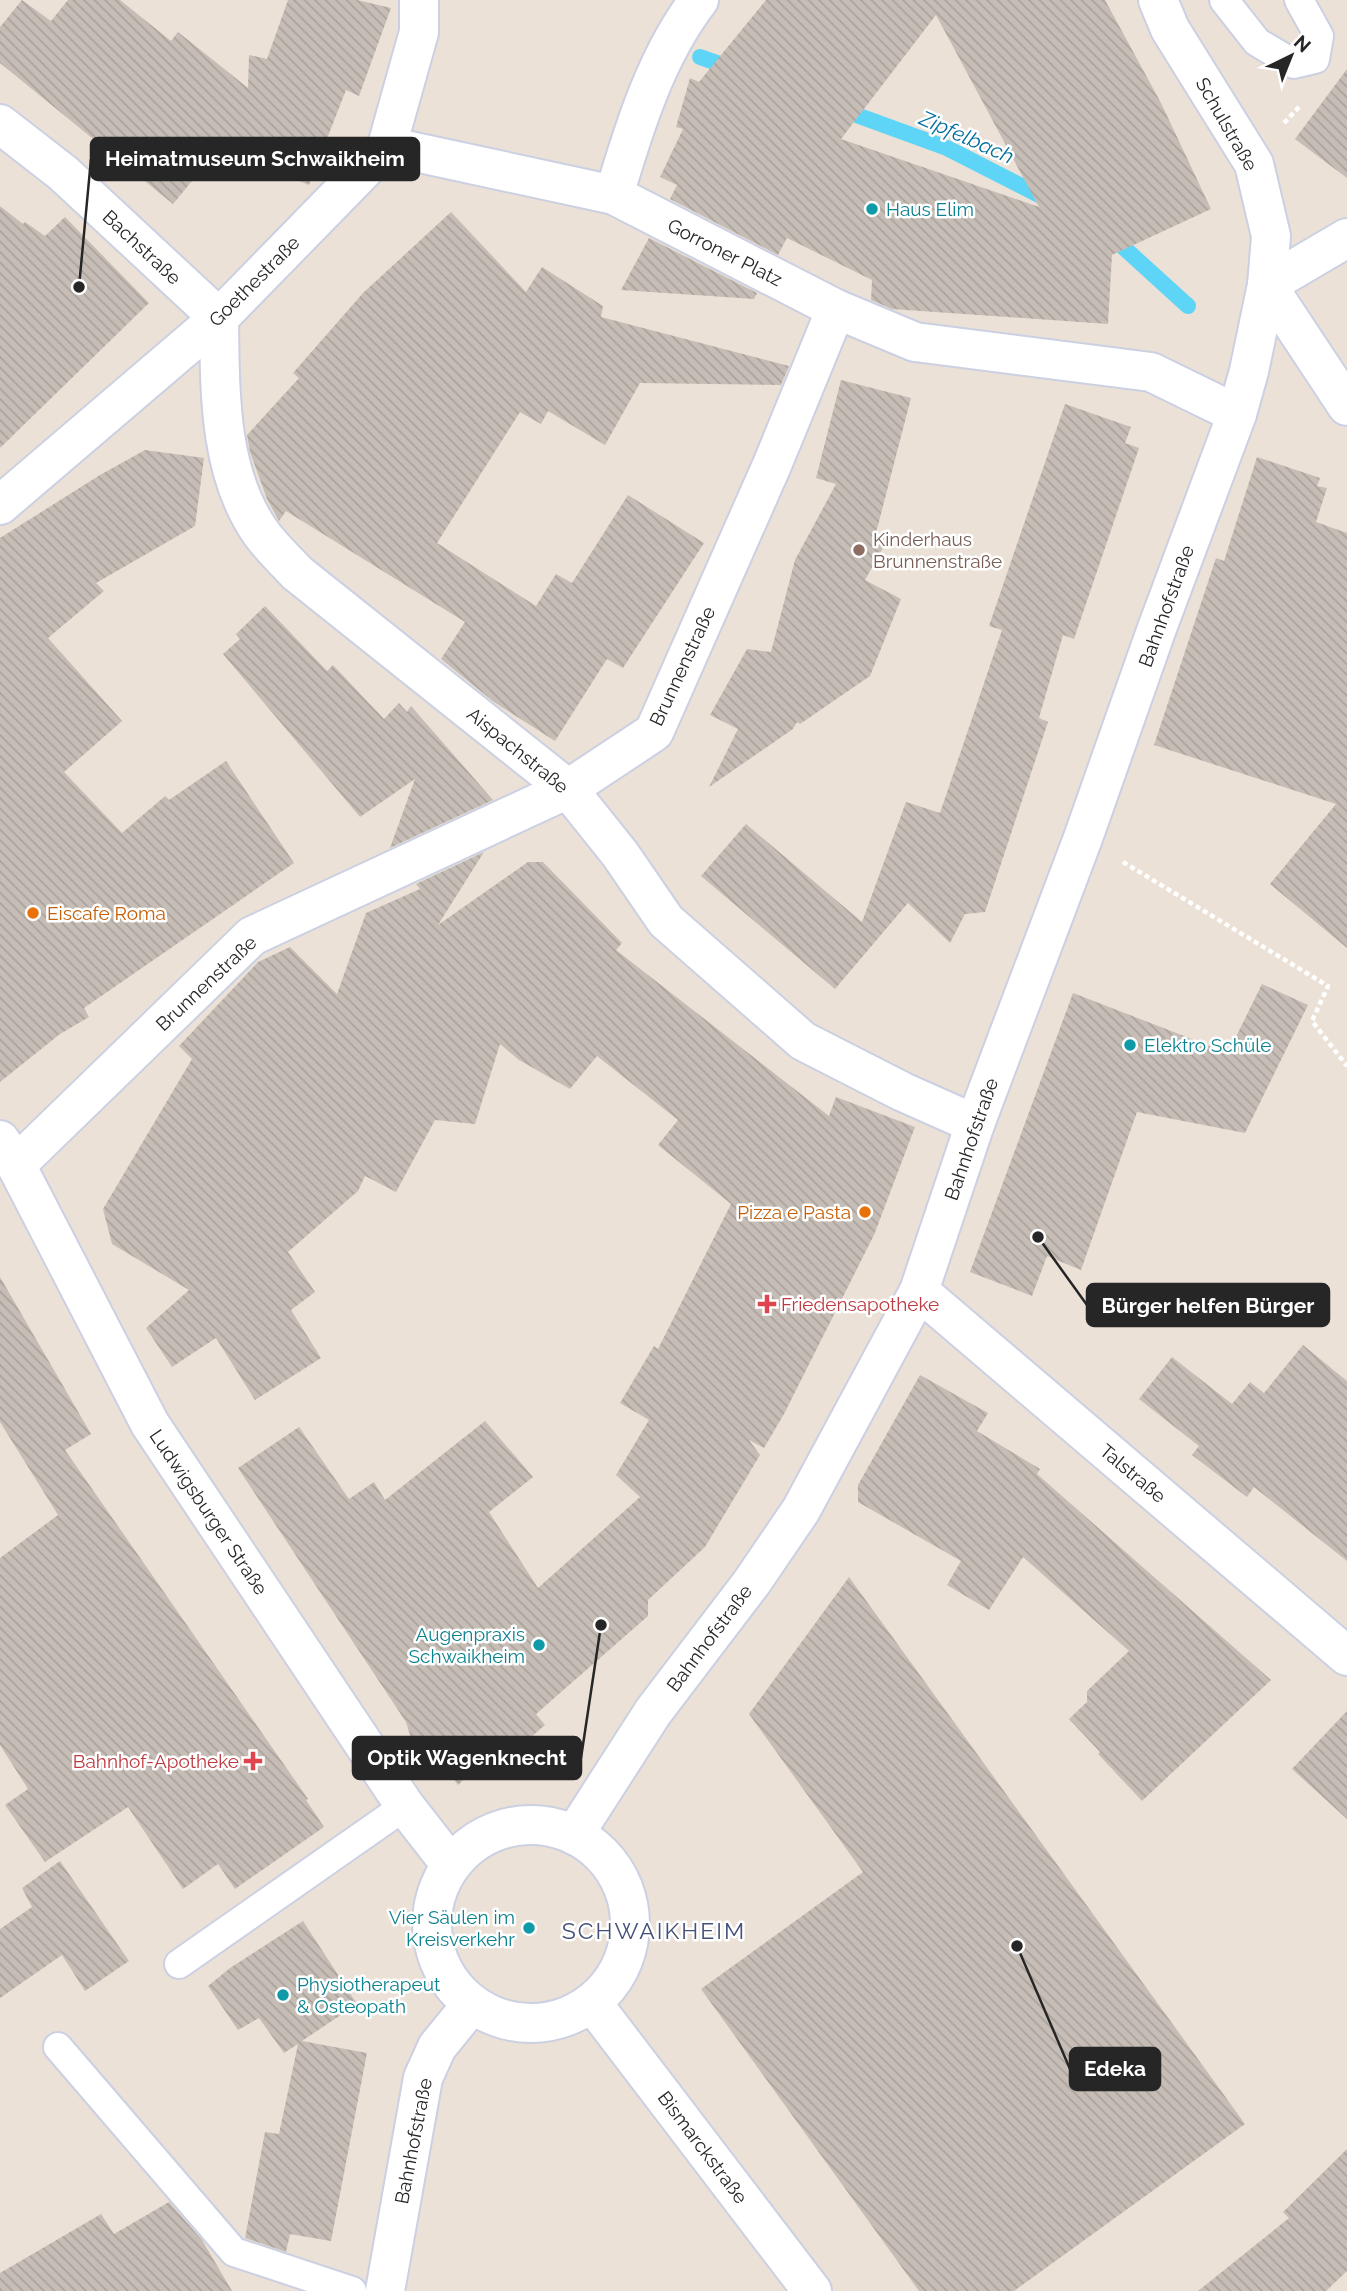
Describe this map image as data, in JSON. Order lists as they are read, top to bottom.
{
  "streets": {
    "street": [
      "Schulstraße",
      "Bachstraße",
      "Gorroner Platz",
      "Goethestraße",
      "Bahnhofstraße",
      "Brunnenstraße",
      "Aispachstraße",
      "Talstraße",
      "Ludwigsburger Straße",
      "Bismarckstraße"
    ]
  },
  "crossings": [
    ["Schulstraße", "Bahnhofstraße"],
    ["Bachstraße", "Goethestraße"],
    ["Bachstraße", "Aispachstraße"],
    ["Gorroner Platz", "Goethestraße"],
    ["Gorroner Platz", "Brunnenstraße"],
    ["Goethestraße", "Aispachstraße"],
    ["Bahnhofstraße", "Aispachstraße"],
    ["Bahnhofstraße", "Talstraße"],
    ["Bahnhofstraße", "Ludwigsburger Straße"],
    ["Bahnhofstraße", "Bismarckstraße"],
    ["Brunnenstraße", "Aispachstraße"],
    ["Brunnenstraße", "Ludwigsburger Straße"],
    ["Ludwigsburger Straße", "Bismarckstraße"]
  ],
  "districts": ["SCHWAIKHEIM"],
  "water": ["Zipfelbach"],
  "places": {
    "other": [
      "Haus Elim",
      "Heimatmuseum Schwaikheim",
      "Kinderhaus Brunnenstraße",
      "Eiscafe Roma",
      "Elektro Schüle",
      "Pizza e Pasta",
      "Bürger helfen Bürger",
      "Optik Wagenknecht",
      "Augenpraxis Schwaikheim",
      "Vier Säulen im Kreisverkehr",
      "Edeka",
      "Physiotherapeut & Osteopath"
    ],
    "health": ["Friedensapotheke", "Bahnhof-Apotheke"]
  },
  "north": "top right"
}
